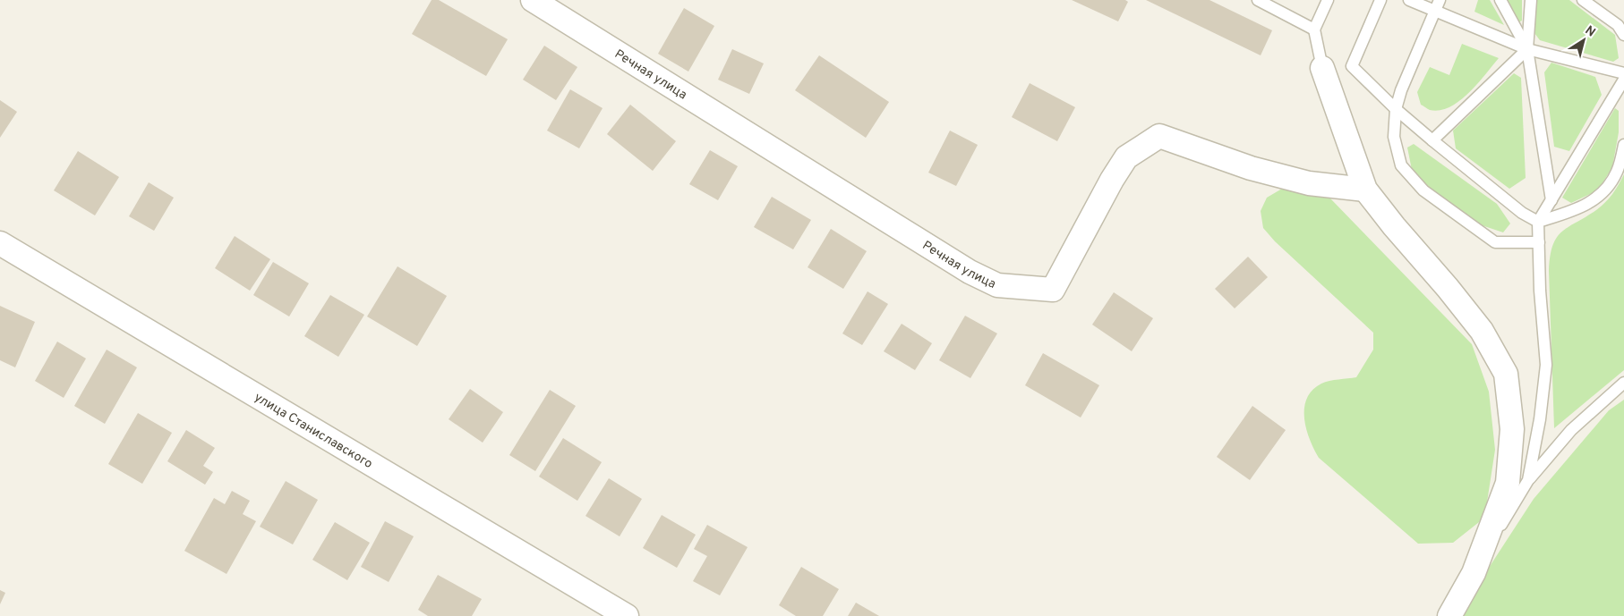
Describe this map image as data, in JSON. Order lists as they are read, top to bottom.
{
  "streets": {
    "street": ["Речная улица", "улица Станиславского"]
  },
  "north": "top right"
}
